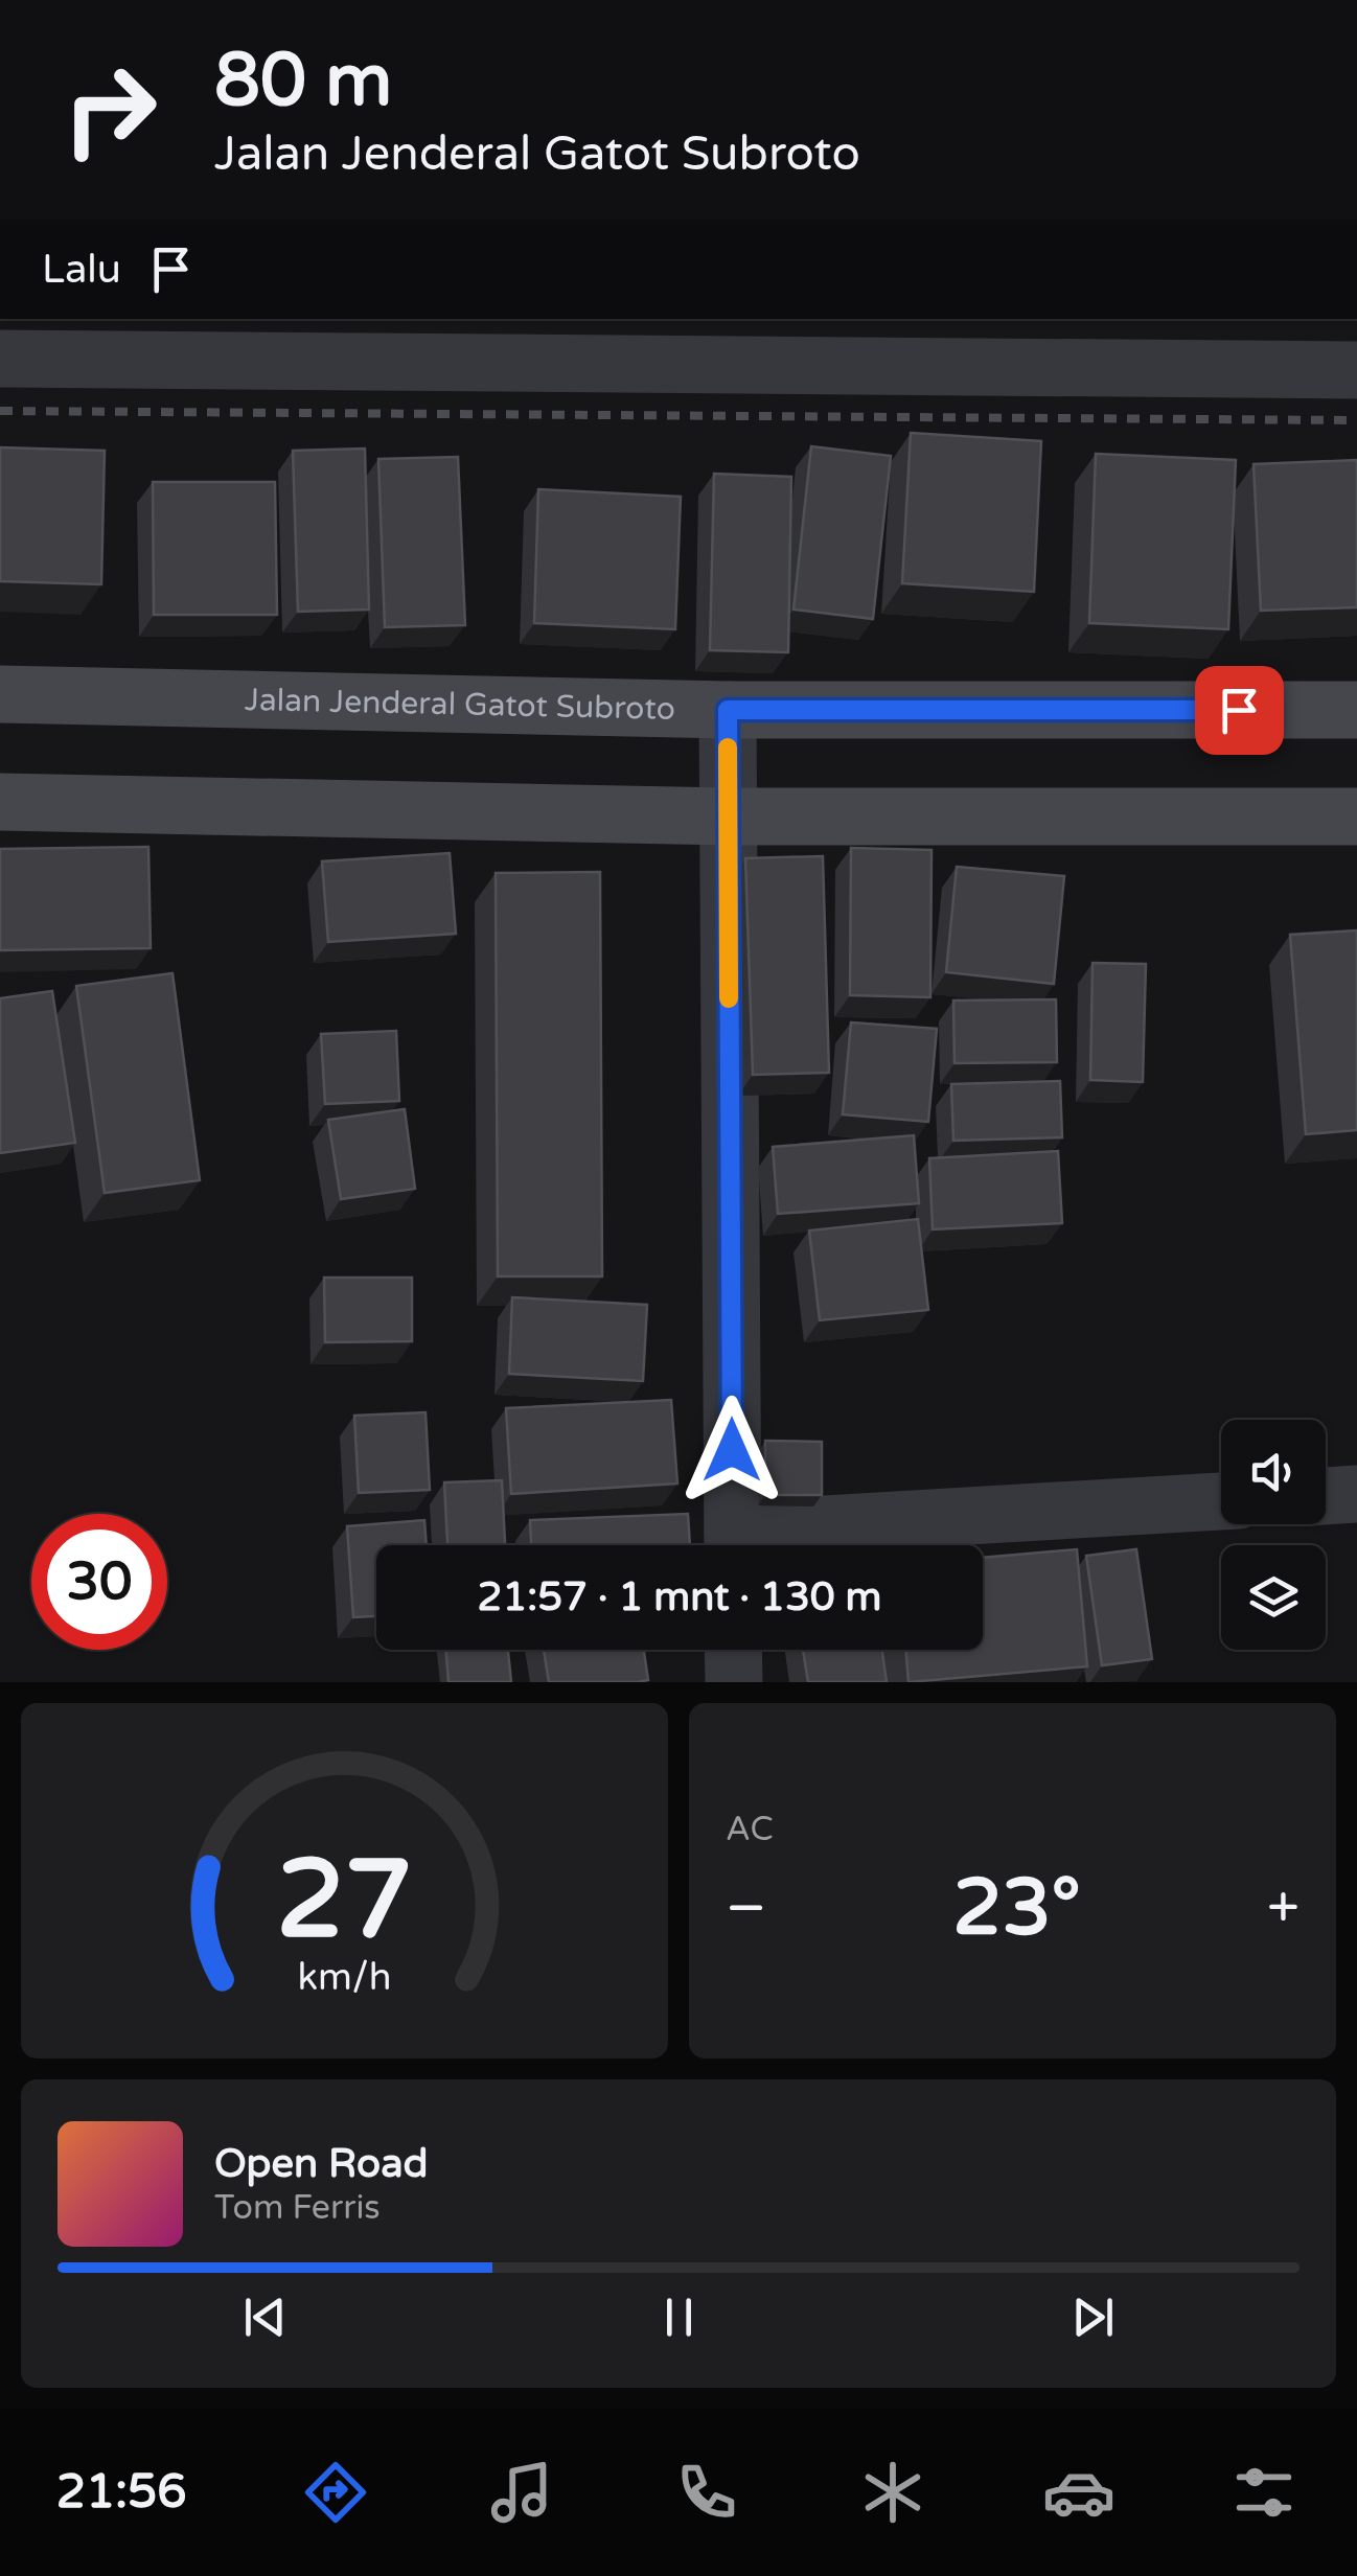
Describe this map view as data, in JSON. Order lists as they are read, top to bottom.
{
  "streets": {
    "main road": ["Jalan Jenderal Gatot Subroto"]
  },
  "page": {
    "turn": ["80 m", "Jalan Jenderal Gatot Subroto"],
    "then": "Lalu",
    "limit": "30",
    "trip": "21:57 · 1 mnt · 130 m",
    "tile": "AC",
    "heat": ["−", "23°", "+"],
    "song": ["Open Road", "Tom Ferris"],
    "tabs": "21:56",
    "gauge": ["27", "km/h"]
  }
}
